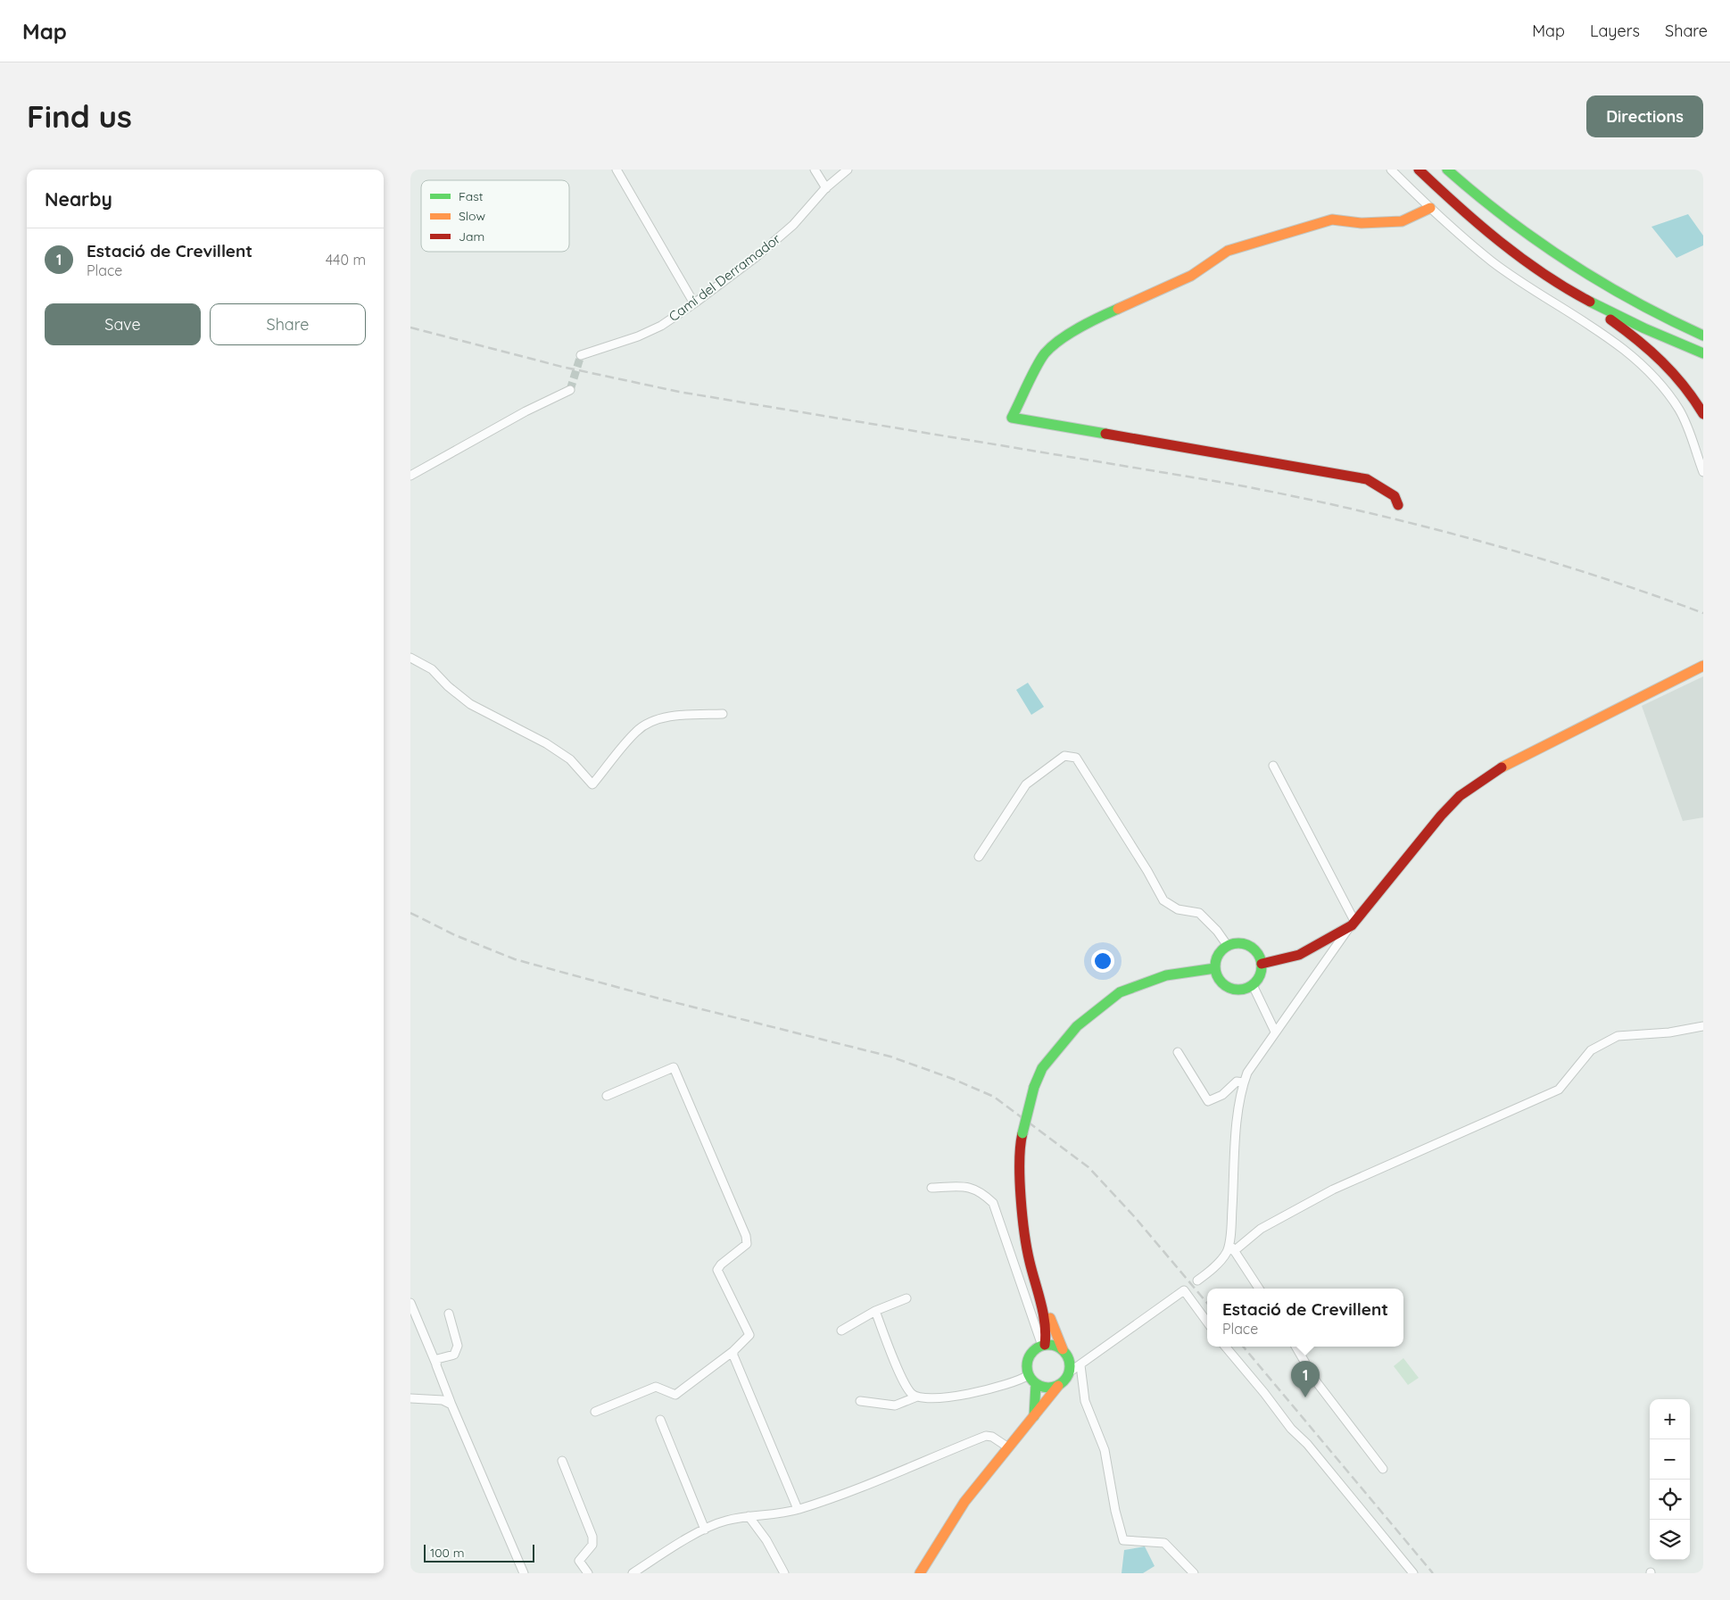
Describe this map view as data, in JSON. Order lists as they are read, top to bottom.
{
  "streets": {
    "street": ["Camí del Derramador"]
  },
  "legend": ["Fast", "Slow", "Jam"],
  "scale_bar": "100 m",
  "page": {
    "header": "Map",
    "nav": ["Map", "Layers", "Share"],
    "buttons": [
      "Directions",
      ["Save", "Share"]
    ],
    "title": "Find us",
    "heading": "Nearby",
    "list": [
      {
        "mark": "1",
        "name": "Estació de Crevillent",
        "note": "Place",
        "value": "440 m"
      }
    ],
    "popup": ["Estació de Crevillent", "Place"],
    "pins": "1",
    "map_buttons": ["+", "−"],
    "scale": "100 m"
  }
}
